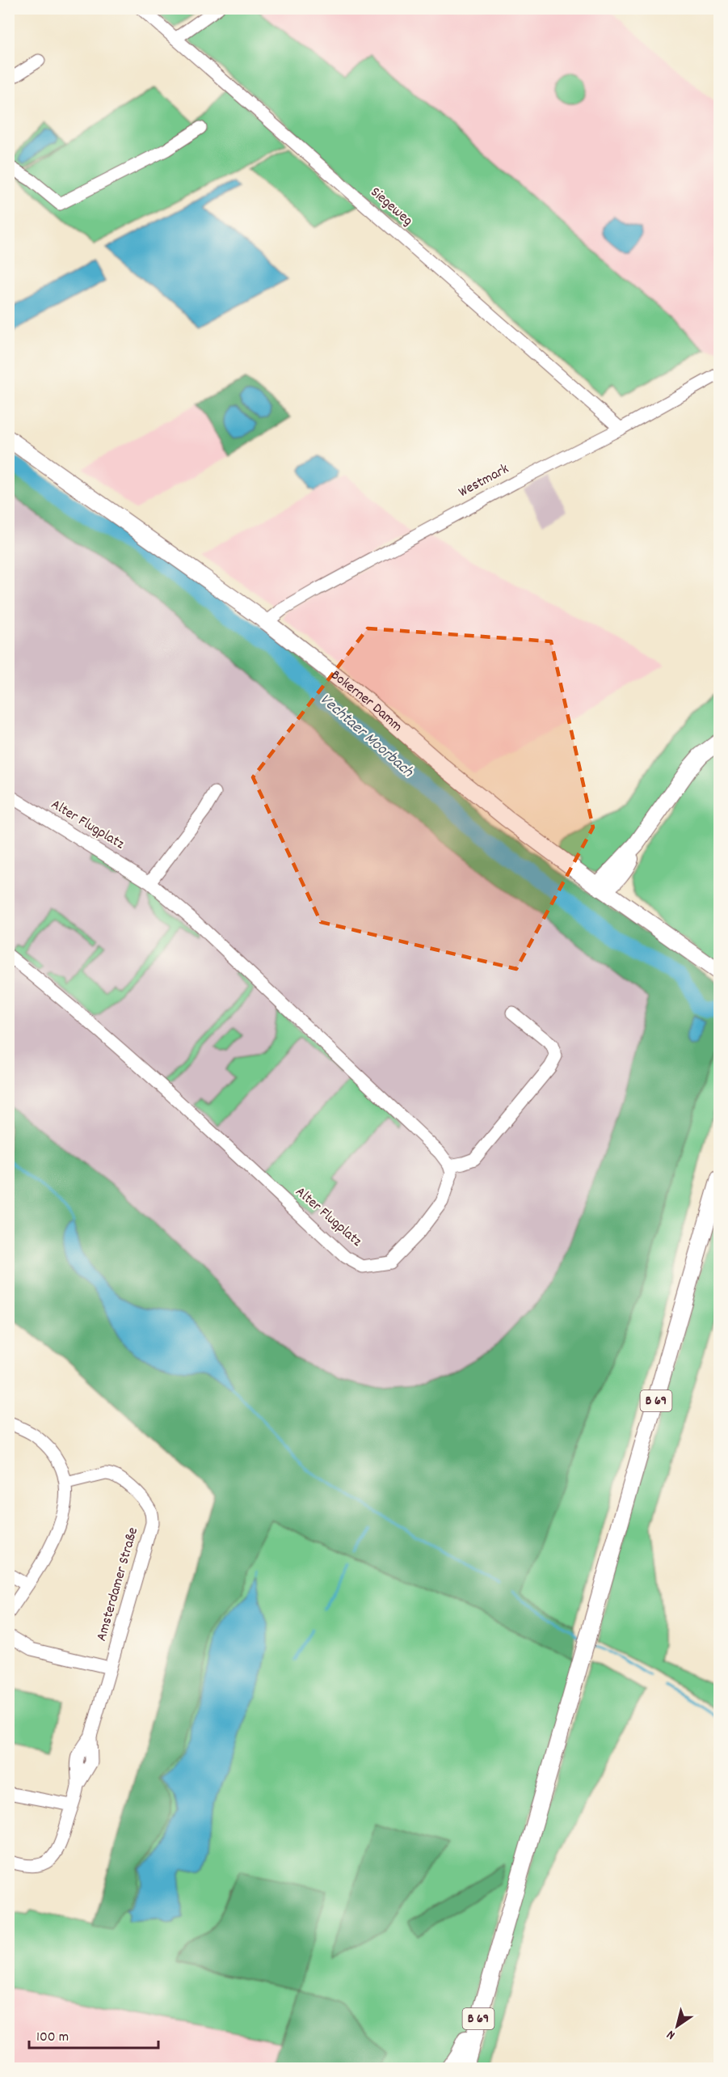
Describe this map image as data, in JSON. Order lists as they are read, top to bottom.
{
  "streets": {
    "main road": ["Bokerner Damm", "B 69"],
    "street": [
      "Siegeweg",
      "Westmark",
      "Alter Flugplatz",
      "Amsterdamer Straße"
    ]
  },
  "crossings": [
    ["Siegeweg", "Westmark"],
    ["Westmark", "Bokerner Damm"]
  ],
  "water": ["Vechtaer Moorbach"],
  "scale_bar": "100 m",
  "north": "bottom left"
}
